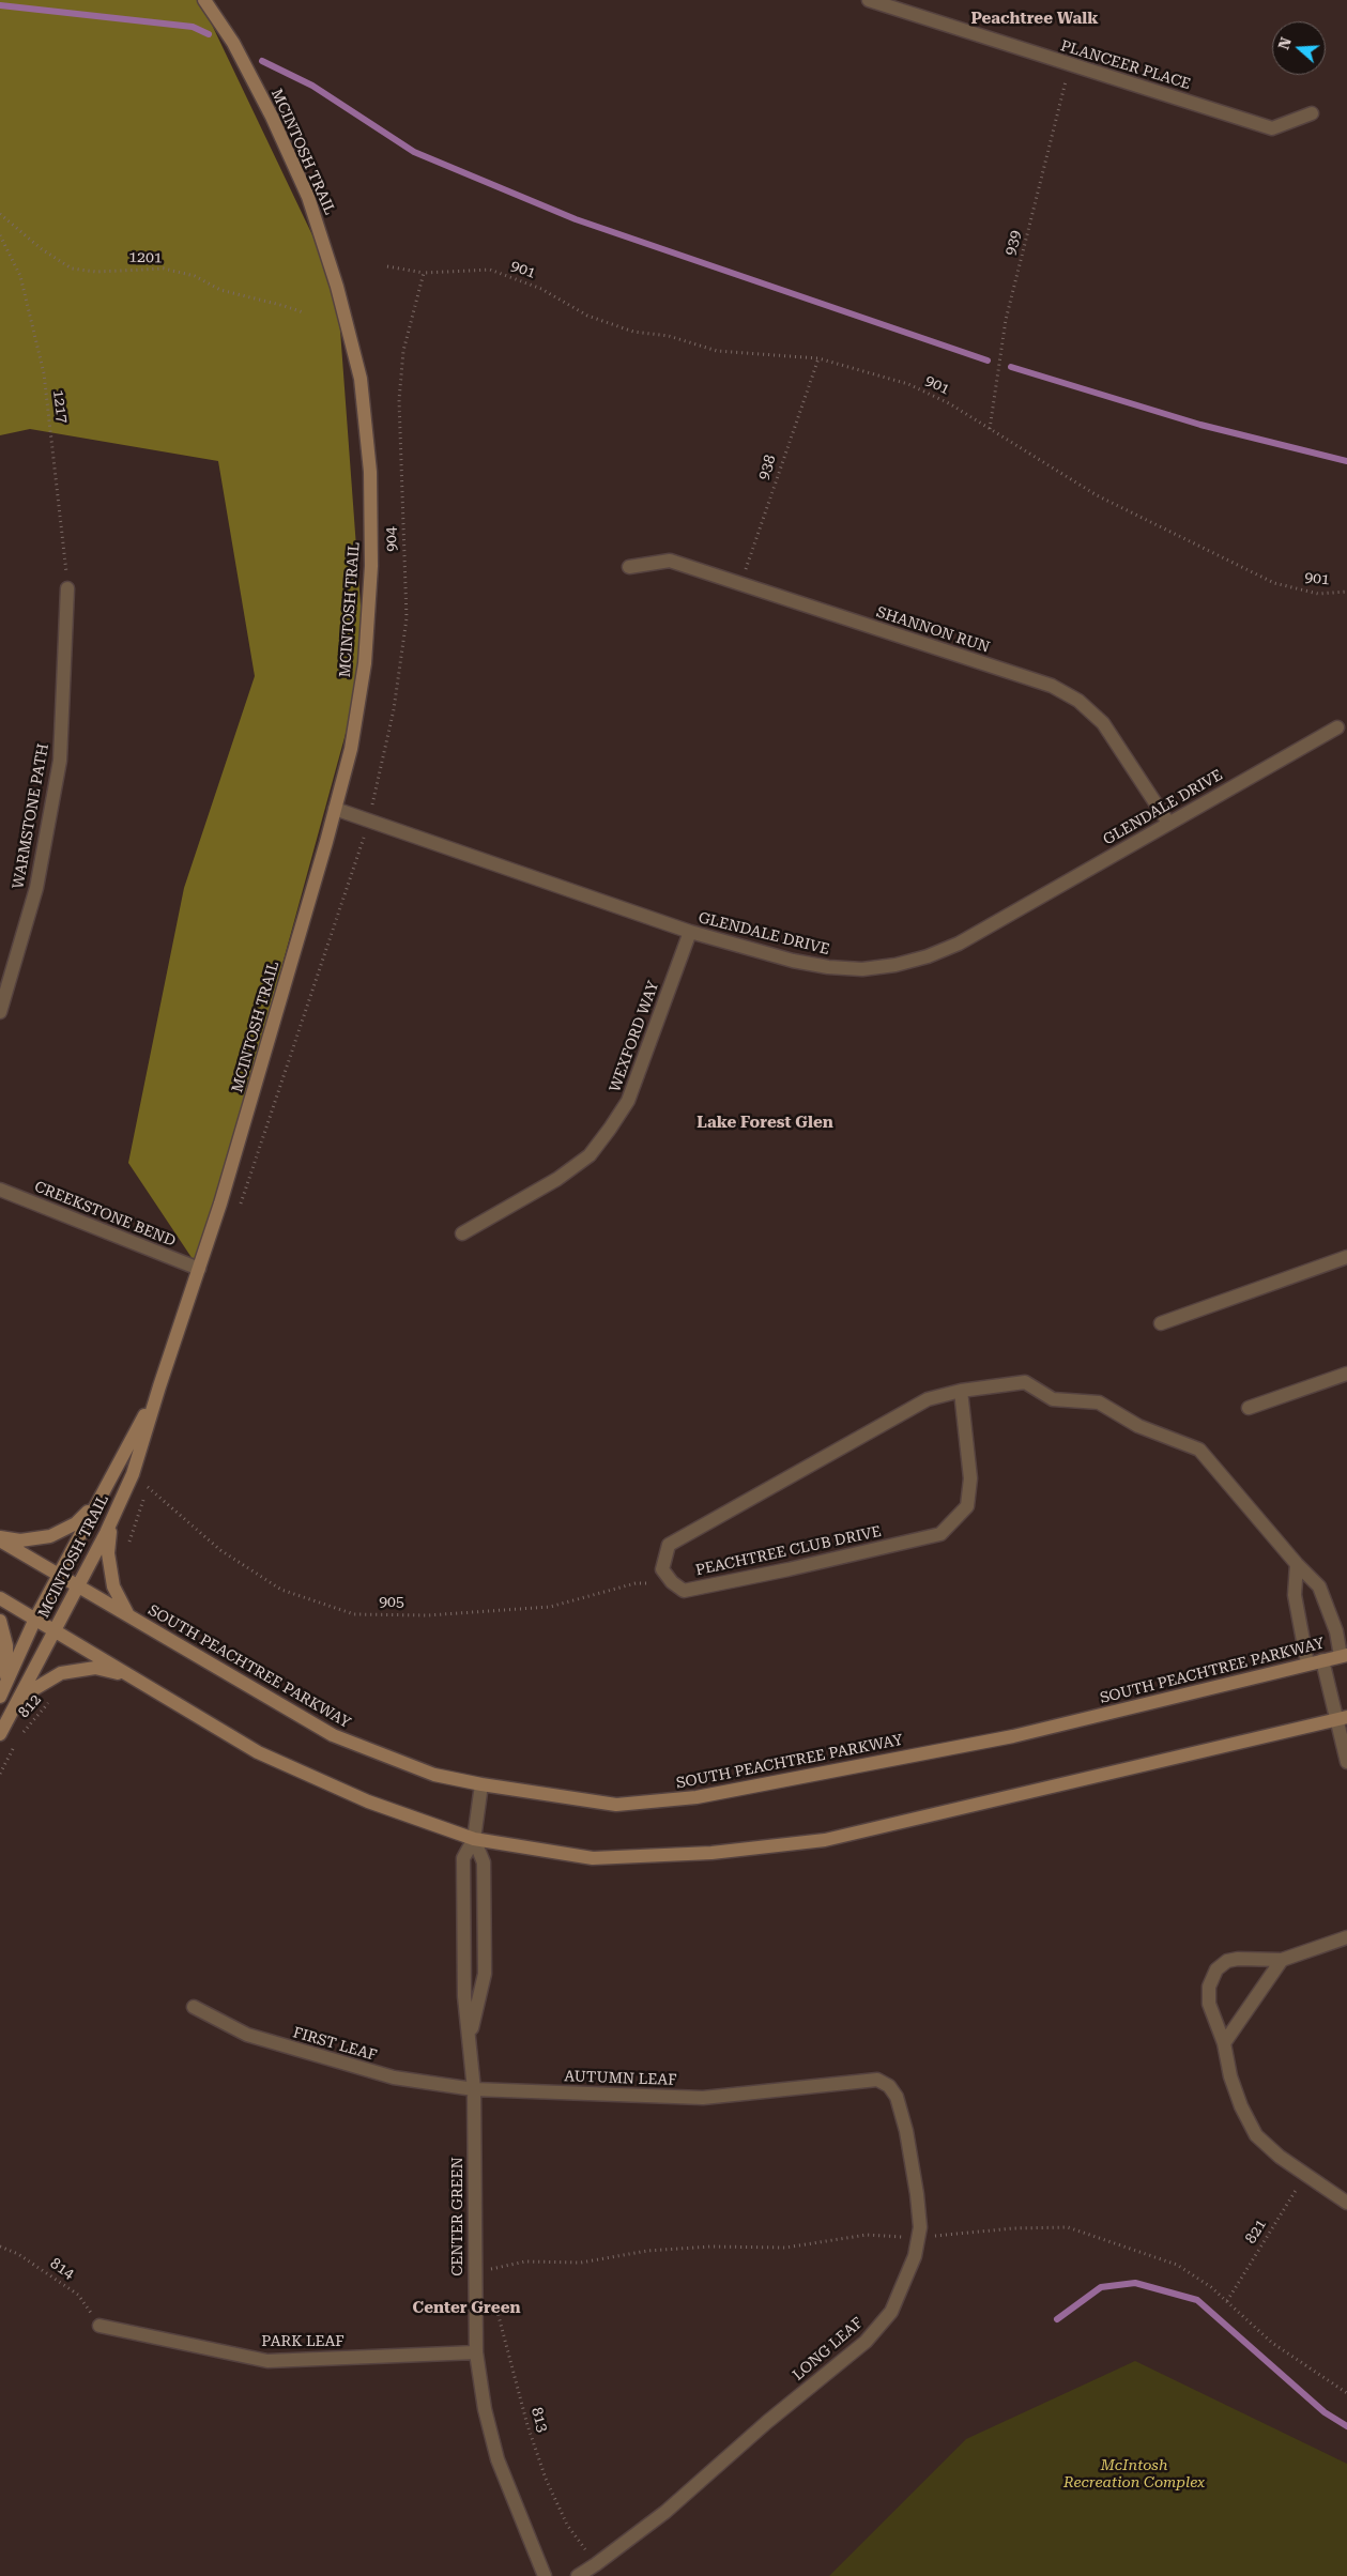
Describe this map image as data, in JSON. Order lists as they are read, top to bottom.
{
  "streets": {
    "main road": ["MCINTOSH TRAIL", "SOUTH PEACHTREE PARKWAY"],
    "street": [
      "PLANCEER PLACE",
      "SHANNON RUN",
      "GLENDALE DRIVE",
      "WARMSTONE PATH",
      "WEXFORD WAY",
      "CREEKSTONE BEND",
      "PEACHTREE CLUB DRIVE",
      "FIRST LEAF",
      "AUTUMN LEAF",
      "CENTER GREEN",
      "PARK LEAF",
      "LONG LEAF"
    ],
    "path": [
      "939",
      "1201",
      "901",
      "1217",
      "938",
      "904",
      "905",
      "812",
      "821",
      "814",
      "813"
    ]
  },
  "crossings": [
    ["PLANCEER PLACE", "939"],
    ["MCINTOSH TRAIL", "GLENDALE DRIVE"],
    ["MCINTOSH TRAIL", "CREEKSTONE BEND"],
    ["MCINTOSH TRAIL", "SOUTH PEACHTREE PARKWAY"],
    ["939", "901"],
    ["901", "938"],
    ["901", "904"],
    ["1217", "WARMSTONE PATH"],
    ["938", "SHANNON RUN"],
    ["904", "GLENDALE DRIVE"],
    ["SHANNON RUN", "GLENDALE DRIVE"],
    ["GLENDALE DRIVE", "WEXFORD WAY"],
    ["PEACHTREE CLUB DRIVE", "905"],
    ["FIRST LEAF", "AUTUMN LEAF"],
    ["FIRST LEAF", "CENTER GREEN"],
    ["AUTUMN LEAF", "CENTER GREEN"],
    ["AUTUMN LEAF", "LONG LEAF"],
    ["CENTER GREEN", "PARK LEAF"],
    ["814", "PARK LEAF"],
    ["LONG LEAF", "813"]
  ],
  "districts": ["Peachtree Walk", "Lake Forest Glen", "Center Green"],
  "parks": ["McIntosh Recreation Complex"],
  "north": "left"
}
